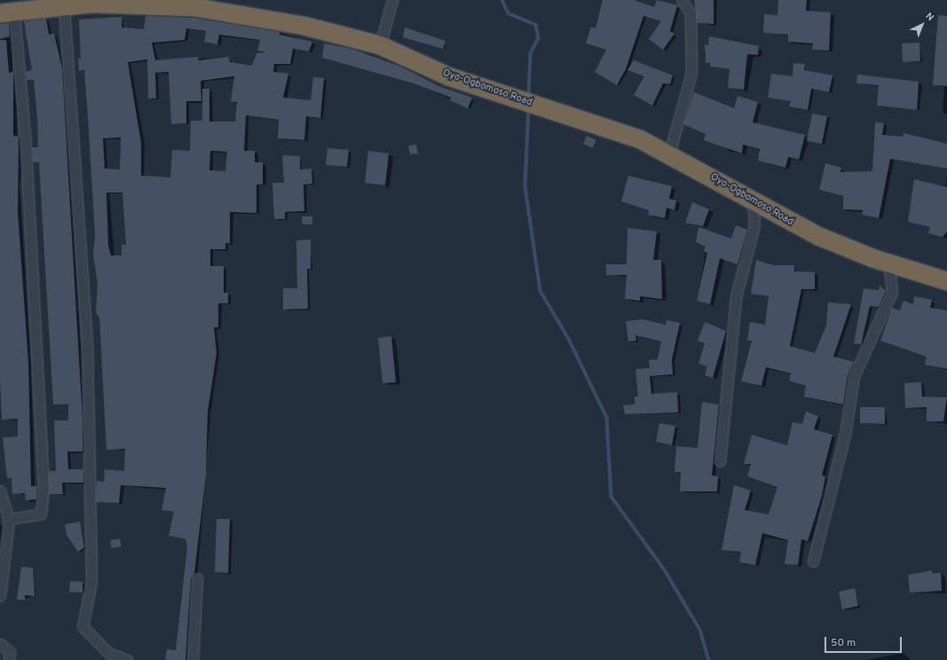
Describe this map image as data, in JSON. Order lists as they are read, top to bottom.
{
  "streets": {
    "highway": ["Oyo-Ogbomoso Road"]
  },
  "scale_bar": "50 m",
  "north": "top right"
}
